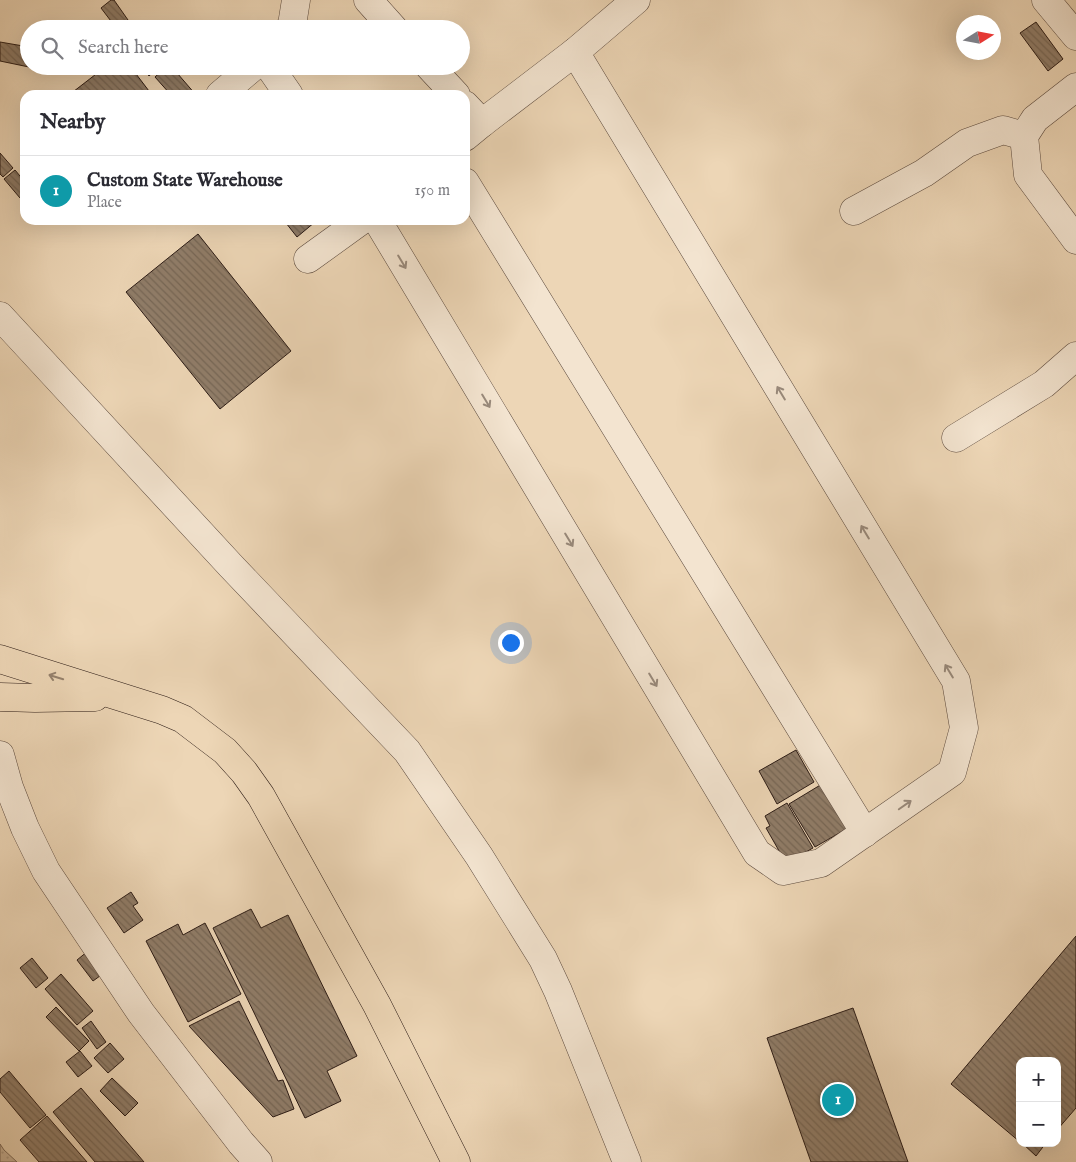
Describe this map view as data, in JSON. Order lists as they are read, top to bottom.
{
  "north": "right",
  "page": {
    "search": "Search here",
    "heading": "Nearby",
    "list": [
      {
        "mark": "1",
        "name": "Custom State Warehouse",
        "note": "Place",
        "value": "150 m"
      }
    ],
    "map_buttons": ["+", "−"],
    "pins": "1"
  }
}
